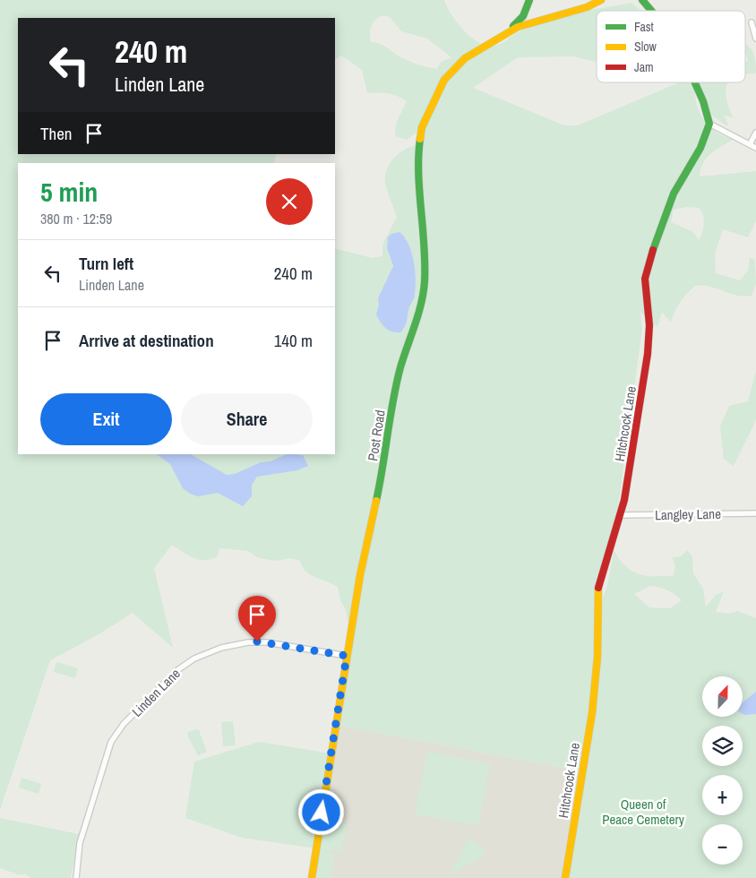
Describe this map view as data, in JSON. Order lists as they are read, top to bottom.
{
  "streets": {
    "main road": ["Hitchcock Lane", "Post Road"],
    "street": ["Langley Lane", "Linden Lane"]
  },
  "crossings": [
    ["Hitchcock Lane", "Langley Lane"],
    ["Post Road", "Linden Lane"]
  ],
  "parks": ["Queen of Peace Cemetery"],
  "legend": ["Fast", "Slow", "Jam"],
  "north": "top",
  "page": {
    "turn": ["240 m", "Linden Lane"],
    "then": "Then",
    "heading": ["5 min", "380 m · 12:59"],
    "list": [
      {
        "name": "Turn left",
        "note": "Linden Lane",
        "value": "240 m"
      },
      {
        "name": "Arrive at destination",
        "value": "140 m"
      }
    ],
    "buttons": ["Exit", "Share"],
    "map_buttons": ["+", "−"]
  }
}
